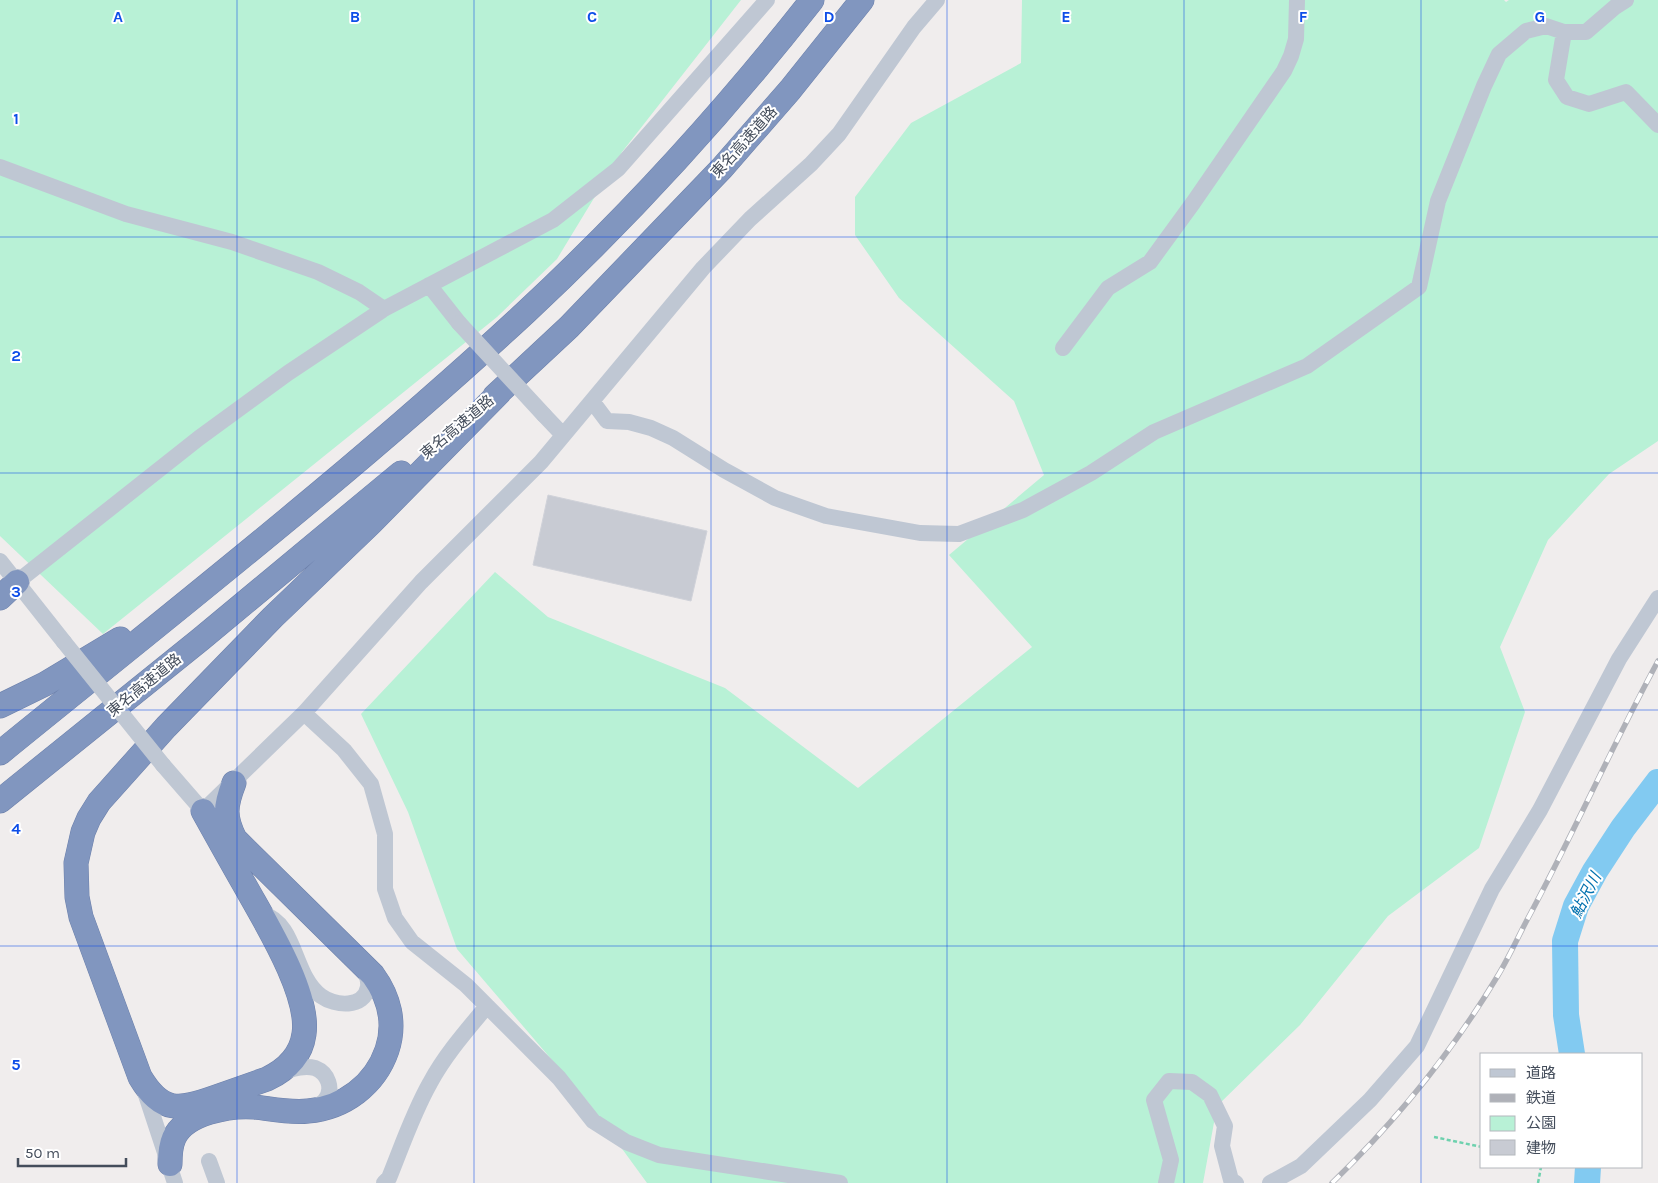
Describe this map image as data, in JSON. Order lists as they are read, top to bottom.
{
  "streets": {
    "highway": ["東名高速道路"]
  },
  "water": ["鮎沢川"],
  "legend": [
    "道路",
    "鉄道",
    "公園",
    "建物"
  ],
  "scale_bar": "50 m",
  "grid": {
    "columns": [
      "A",
      "B",
      "C",
      "D",
      "E",
      "F",
      "G"
    ],
    "rows": [
      "1",
      "2",
      "3",
      "4",
      "5"
    ]
  }
}
